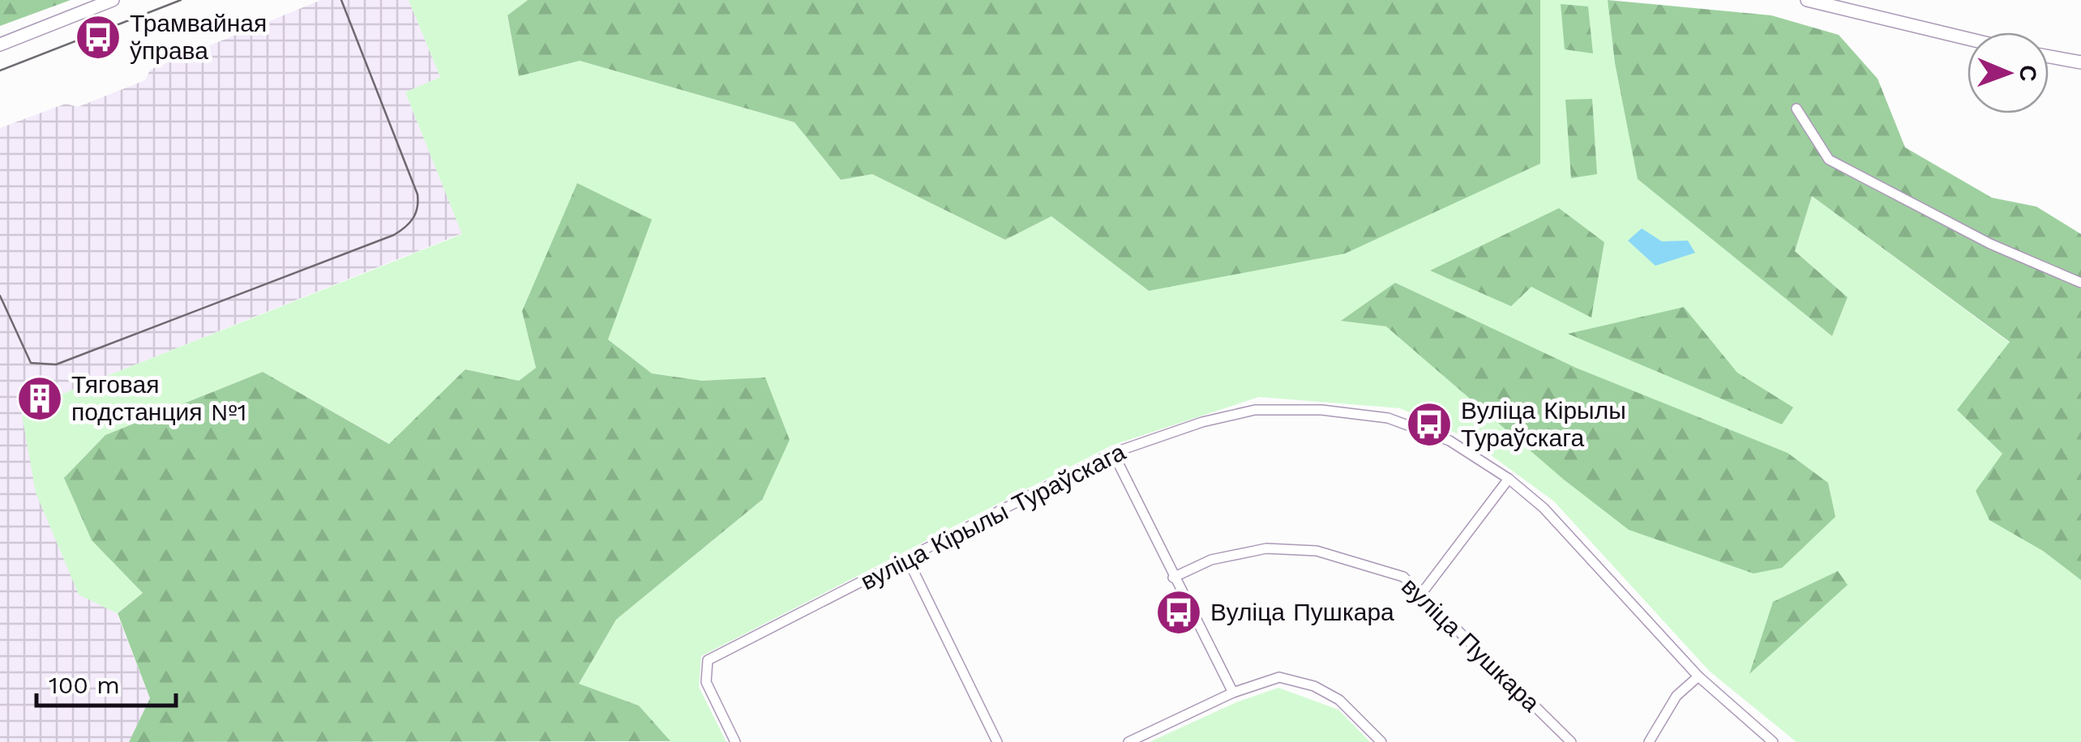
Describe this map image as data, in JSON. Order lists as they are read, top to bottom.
{
  "streets": {
    "street": ["вуліца Кірылы Тураўскага", "вуліца Пушкара"]
  },
  "places": {
    "bus stop": ["Трамвайная ўправа", "Вуліца Кірылы Тураўскага", "Вуліца Пушкара"],
    "building": ["Тяговая подстанция №1"]
  },
  "scale_bar": "100 m",
  "north": "right"
}
